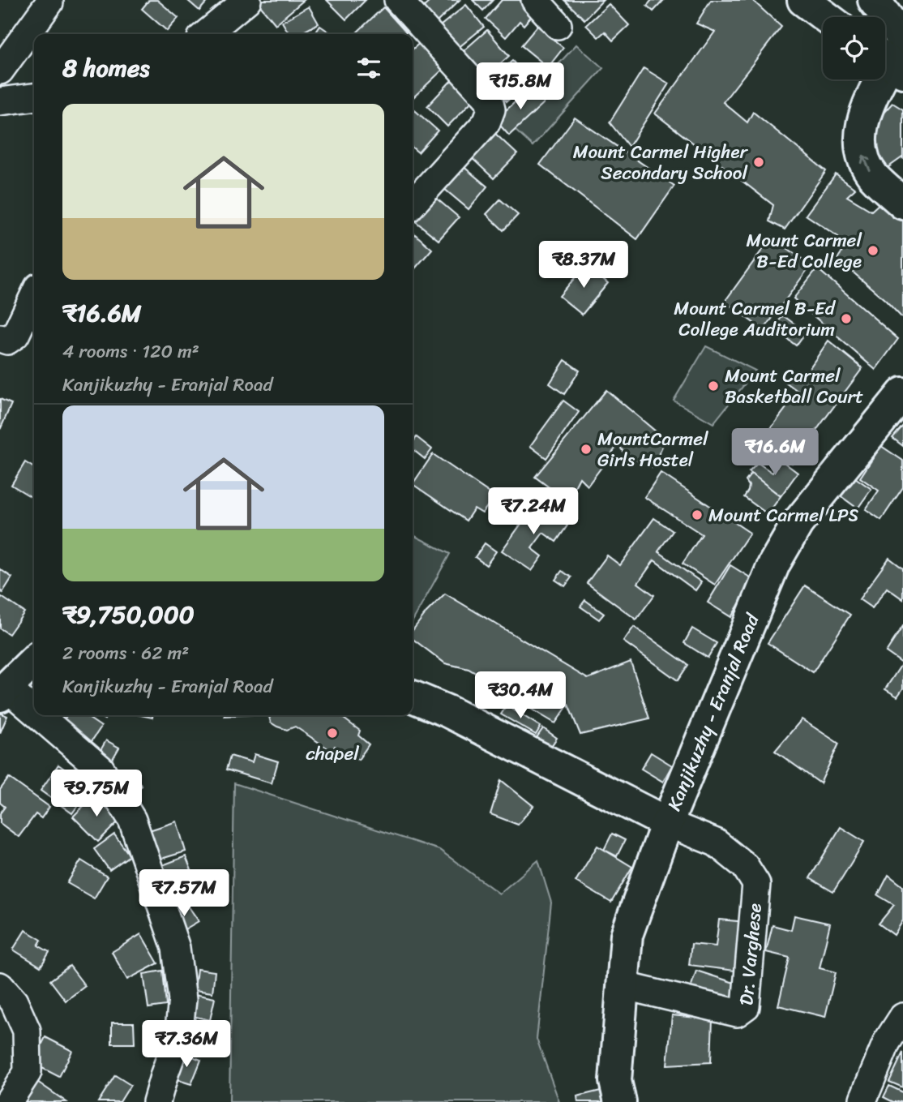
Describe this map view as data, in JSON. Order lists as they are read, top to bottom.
{
  "streets": {
    "main road": ["Kanjikuzhy - Eranjal Road"],
    "street": ["Dr. Varghese"]
  },
  "crossings": [
    ["Kanjikuzhy - Eranjal Road", "Dr. Varghese"]
  ],
  "places": [
    "Mount Carmel Higher Secondary School",
    "Mount Carmel B-Ed College",
    "Mount Carmel B-Ed College Auditorium",
    "Mount Carmel Basketball Court",
    "MountCarmel Girls Hostel",
    "Mount Carmel LPS",
    "chapel"
  ],
  "page": {
    "heading": "8 homes",
    "price": [
      "₹15.8M",
      "₹8.37M",
      "₹16.6M",
      "₹7.24M",
      "₹30.4M",
      "₹9.75M",
      "₹7.57M",
      "₹7.36M"
    ],
    "list": [
      {
        "name": "₹16.6M",
        "note": "4 rooms · 120 m² · Kanjikuzhy - Eranjal Road"
      },
      {
        "name": "₹9,750,000",
        "note": "2 rooms · 62 m² · Kanjikuzhy - Eranjal Road"
      }
    ]
  }
}
